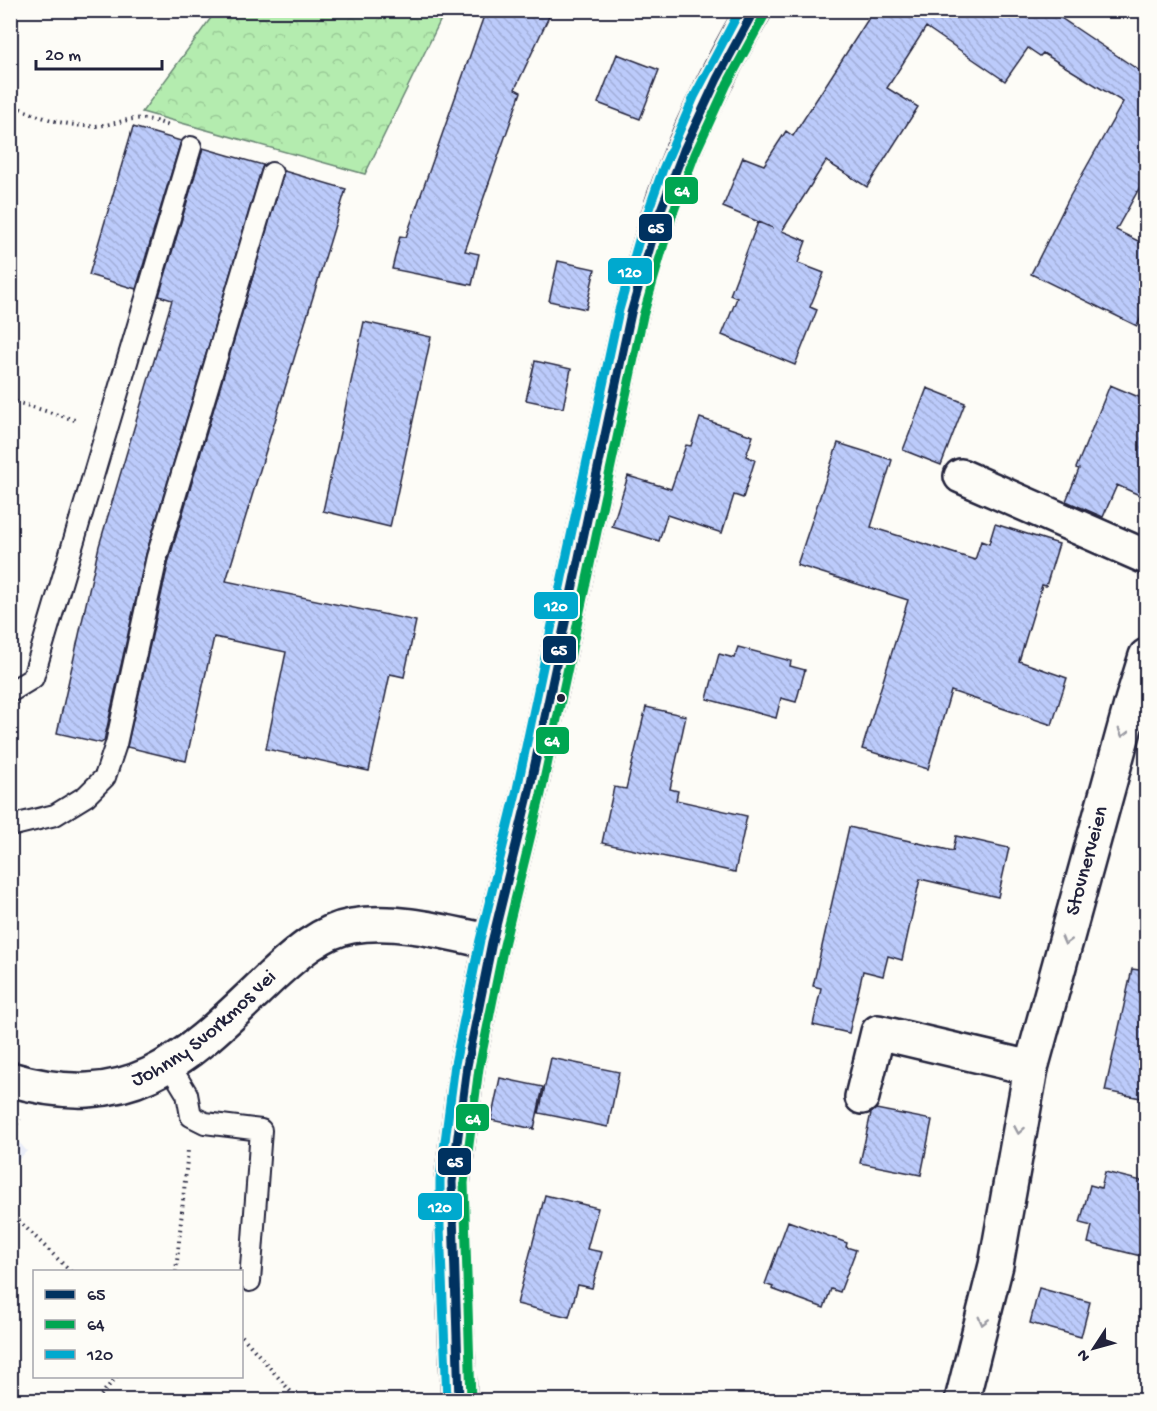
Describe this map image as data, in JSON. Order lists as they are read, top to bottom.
{
  "streets": {
    "street": ["Stovnerveien", "Johnny Svorkmos vei"]
  },
  "one_way": ["Stovnerveien"],
  "lines": ["transit line 65", "transit line 120", "transit line 64"],
  "legend": ["65", "64", "120"],
  "scale_bar": "20 m",
  "north": "bottom left"
}
